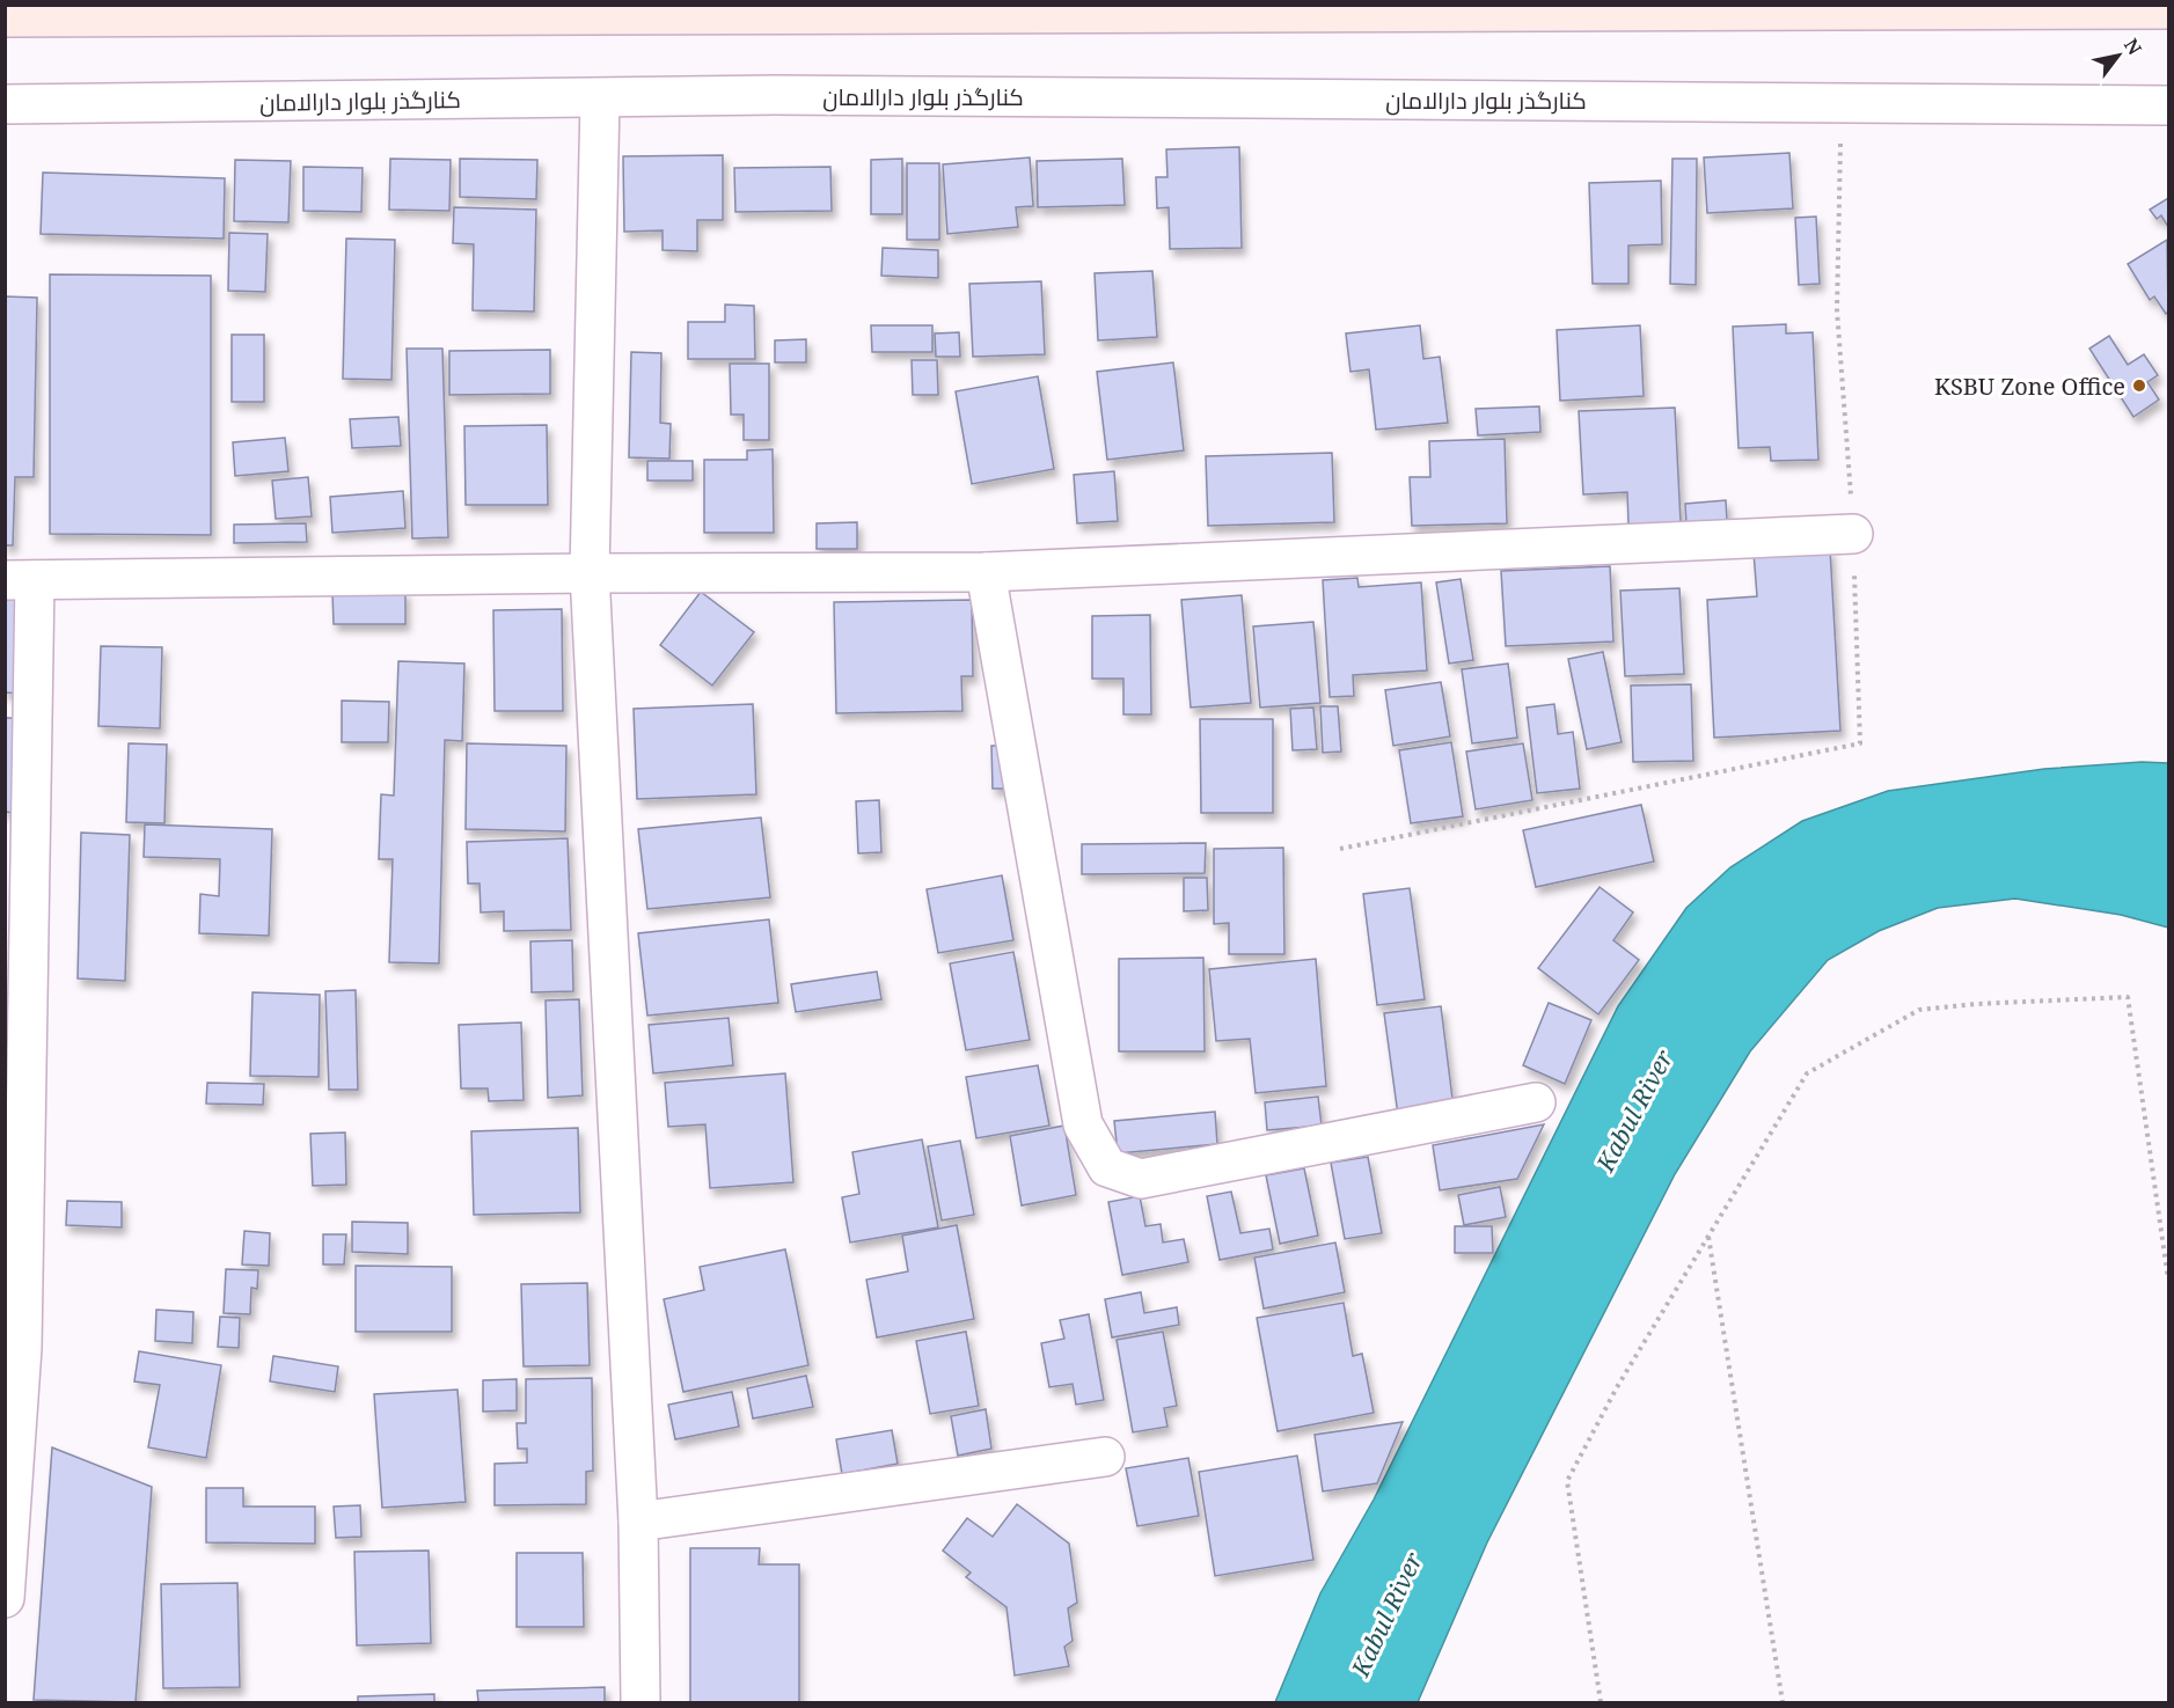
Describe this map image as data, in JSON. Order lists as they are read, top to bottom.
{
  "streets": {
    "street": ["کنارگذر بلوار دارالامان"]
  },
  "water": ["Kabul River"],
  "places": ["KSBU Zone Office"],
  "north": "top right"
}
